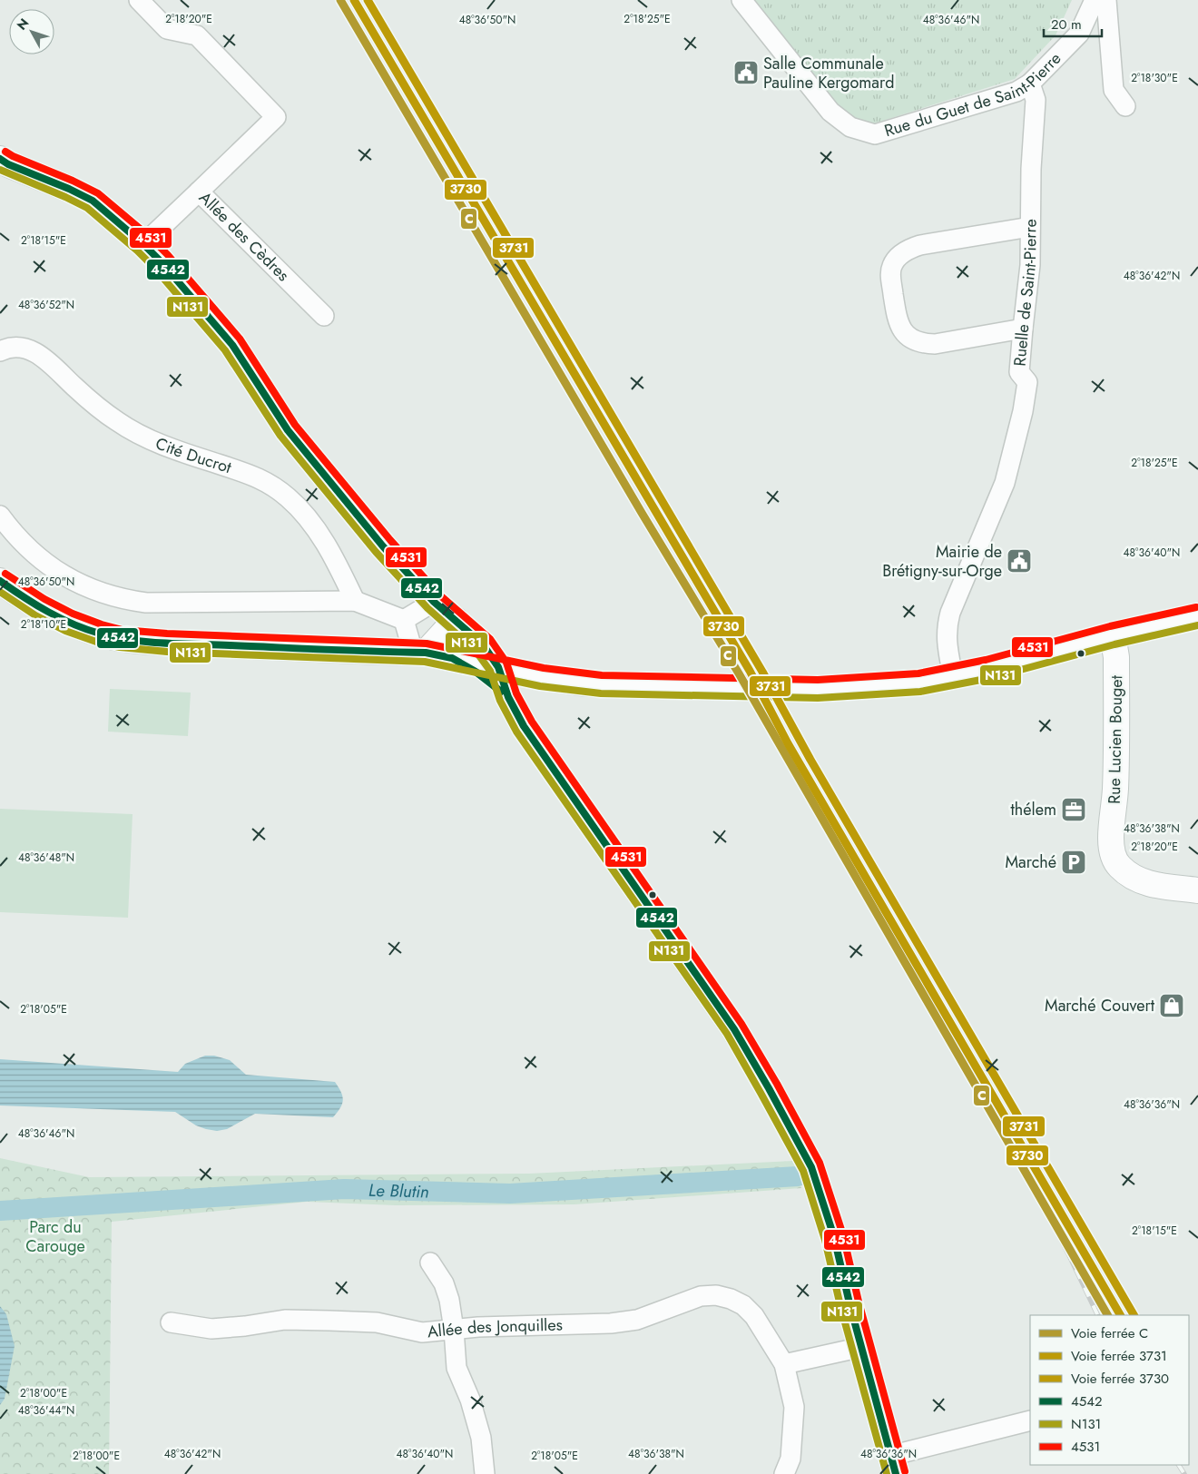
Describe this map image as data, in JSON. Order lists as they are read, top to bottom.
{
  "streets": {
    "main road": ["Rue Lucien Bouget"],
    "street": [
      "Rue du Guet de Saint-Pierre",
      "Allée des Cèdres",
      "Ruelle de Saint-Pierre",
      "Cité Ducrot",
      "Allée des Jonquilles"
    ]
  },
  "crossings": [
    ["Rue du Guet de Saint-Pierre", "Ruelle de Saint-Pierre"]
  ],
  "water": ["Le Blutin"],
  "parks": ["Parc du Carouge"],
  "places": {
    "public building": ["Salle Communale Pauline Kergomard", "Mairie de Brétigny-sur-Orge"],
    "office": ["thélem"],
    "parking": ["Marché"],
    "shop": ["Marché Couvert"]
  },
  "lines": [
    "rail line C",
    "rail line 3731",
    "rail line 3730",
    "transit line 4531",
    "transit line 4542",
    "transit line N131"
  ],
  "legend": [
    "Voie ferrée C",
    "Voie ferrée 3731",
    "Voie ferrée 3730",
    "4542",
    "N131",
    "4531"
  ],
  "scale_bar": "20 m",
  "north": "top left",
  "coordinates": [
    "2°18'20\"E",
    "2°18'25\"E",
    "48°36'50\"N",
    "48°36'46\"N",
    "2°18'30\"E",
    "2°18'15\"E",
    "48°36'42\"N",
    "48°36'52\"N",
    "48°36'40\"N",
    "2°18'10\"E",
    "48°36'38\"N",
    "48°36'48\"N",
    "2°18'05\"E",
    "48°36'36\"N",
    "2°18'00\"E",
    "48°36'44\"N"
  ]
}
